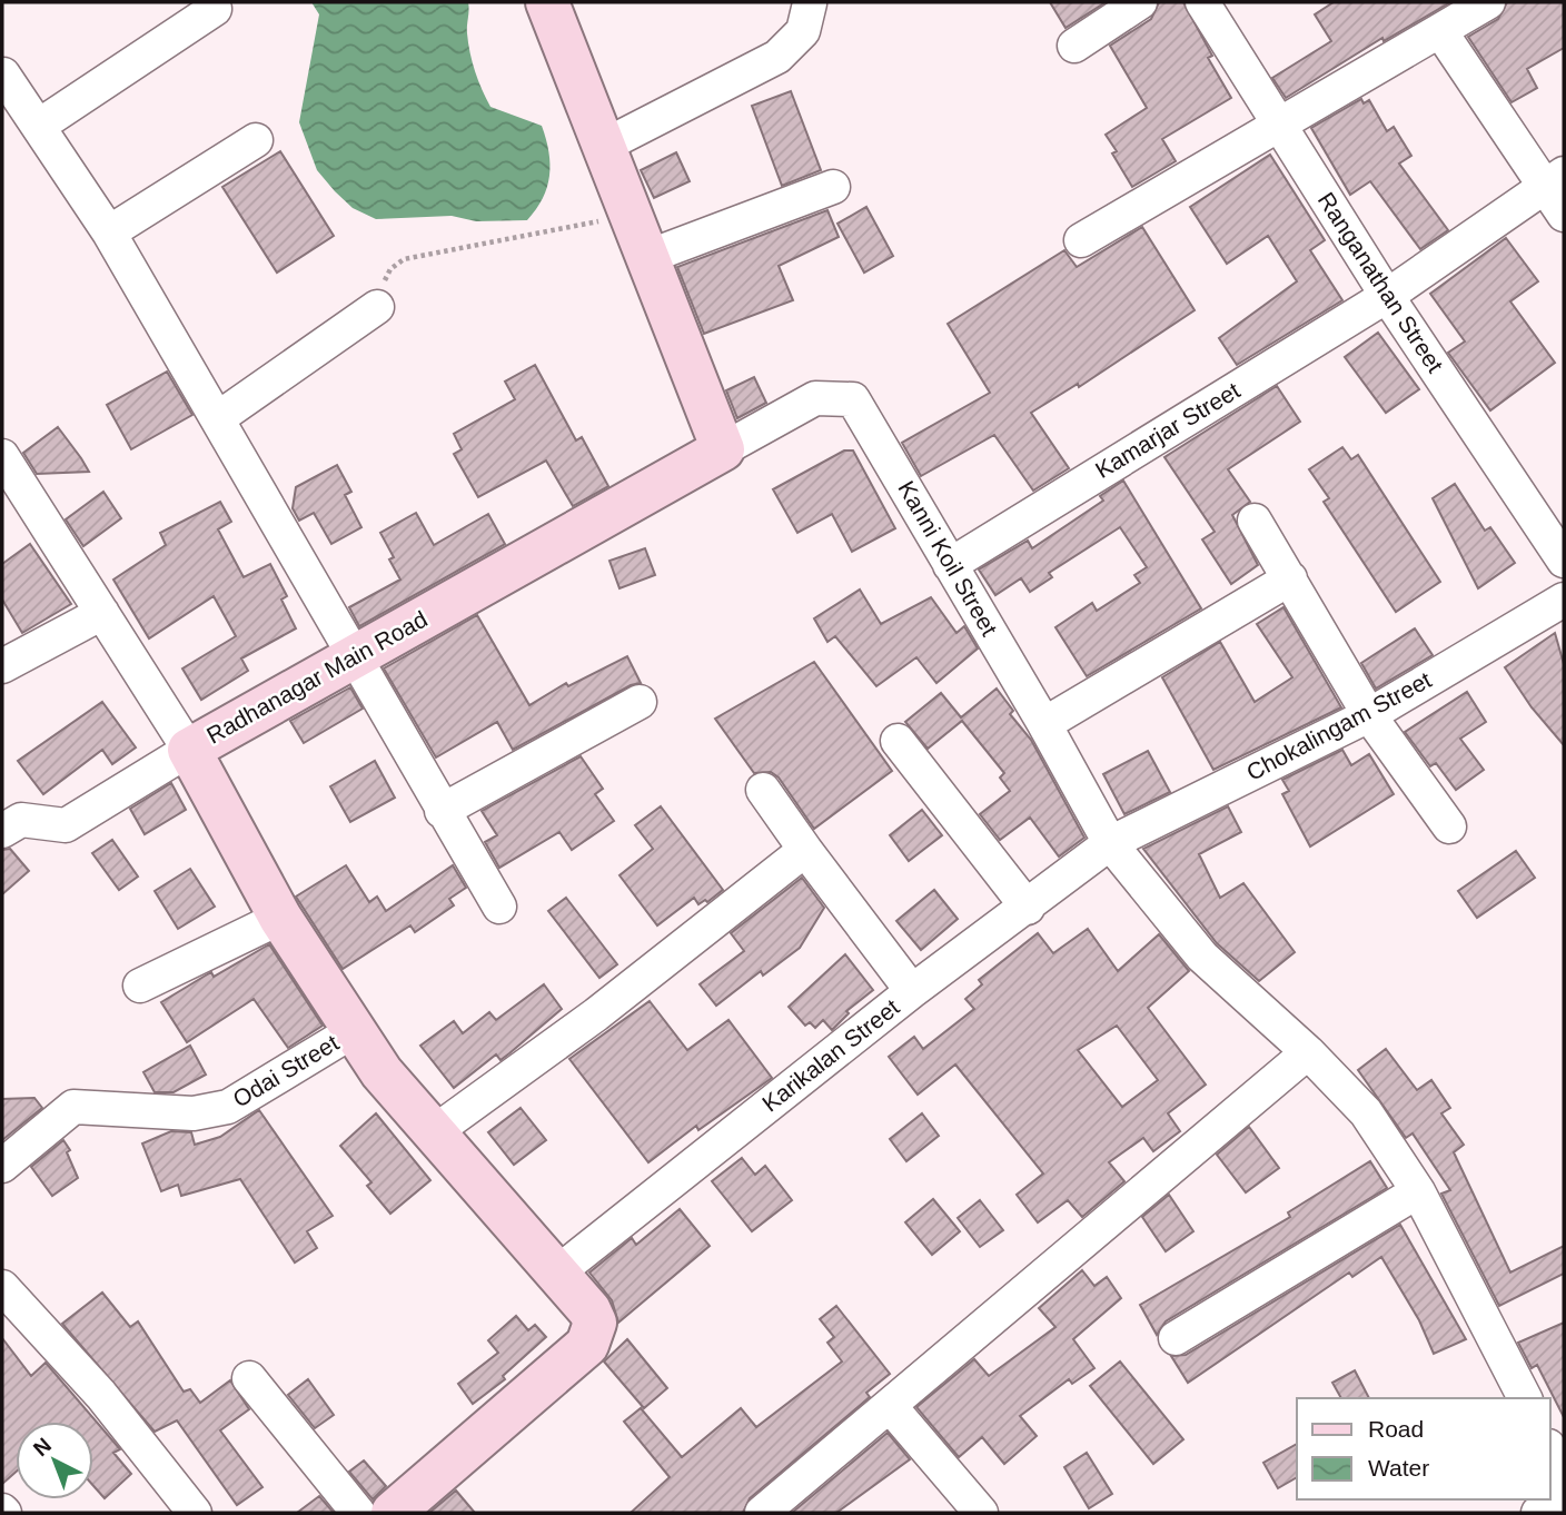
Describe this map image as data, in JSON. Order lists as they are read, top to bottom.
{
  "streets": {
    "street": [
      "Ranganathan Street",
      "Kamarjar Street",
      "Kanni Koil Street",
      "Radhanagar Main Road",
      "Chokalingam Street",
      "Karikalan Street",
      "Odai Street"
    ]
  },
  "crossings": [
    ["Ranganathan Street", "Kamarjar Street"],
    ["Kamarjar Street", "Kanni Koil Street"],
    ["Kanni Koil Street", "Radhanagar Main Road"],
    ["Kanni Koil Street", "Chokalingam Street"],
    ["Kanni Koil Street", "Karikalan Street"],
    ["Radhanagar Main Road", "Karikalan Street"],
    ["Radhanagar Main Road", "Odai Street"],
    ["Chokalingam Street", "Karikalan Street"]
  ],
  "legend": ["Road", "Water"],
  "north": "top left"
}
